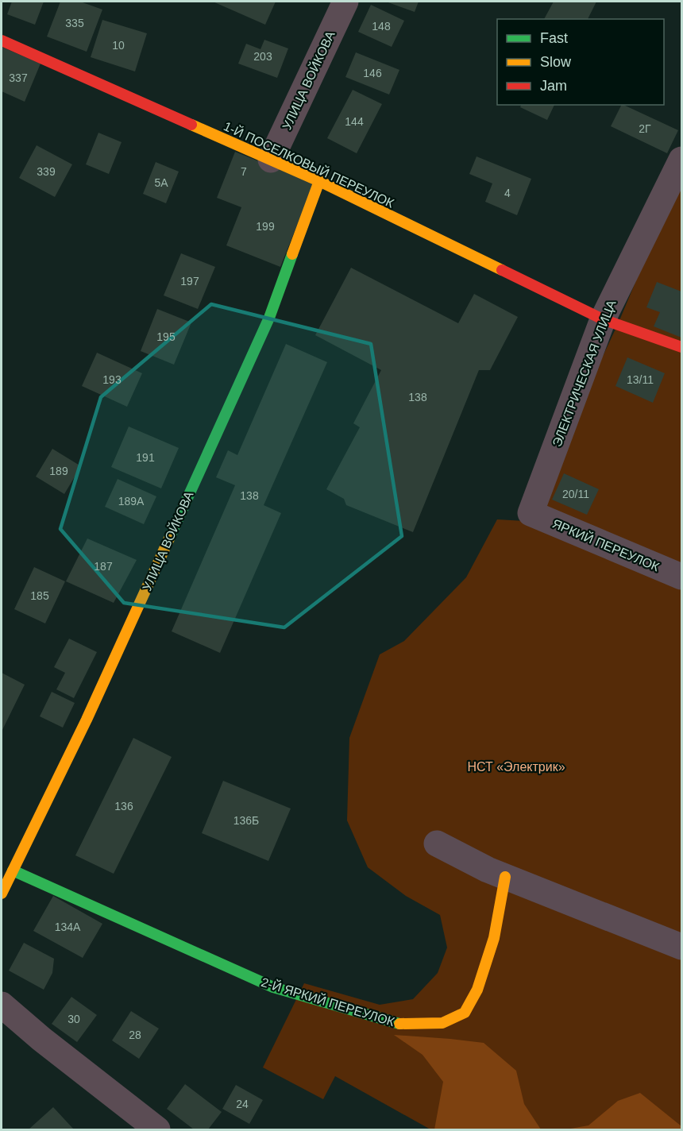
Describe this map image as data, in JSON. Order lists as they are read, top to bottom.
{
  "streets": {
    "street": [
      "УЛИЦА ВОЙКОВА",
      "1-Й ПОСЕЛКОВЫЙ ПЕРЕУЛОК",
      "ЭЛЕКТРИЧЕСКАЯ УЛИЦА",
      "ЯРКИЙ ПЕРЕУЛОК",
      "2-Й ЯРКИЙ ПЕРЕУЛОК"
    ]
  },
  "crossings": [
    ["УЛИЦА ВОЙКОВА", "1-Й ПОСЕЛКОВЫЙ ПЕРЕУЛОК"],
    ["УЛИЦА ВОЙКОВА", "2-Й ЯРКИЙ ПЕРЕУЛОК"],
    ["1-Й ПОСЕЛКОВЫЙ ПЕРЕУЛОК", "ЭЛЕКТРИЧЕСКАЯ УЛИЦА"],
    ["ЭЛЕКТРИЧЕСКАЯ УЛИЦА", "ЯРКИЙ ПЕРЕУЛОК"]
  ],
  "parks": ["НСТ «Электрик»"],
  "house_numbers": [
    "335",
    "148",
    "10",
    "203",
    "146",
    "337",
    "144",
    "2Г",
    "339",
    "7",
    "5А",
    "4",
    "199",
    "197",
    "195",
    "193",
    "13/11",
    "138",
    "191",
    "189",
    "20/11",
    "138",
    "189А",
    "187",
    "185",
    "136",
    "136Б",
    "134А",
    "30",
    "28",
    "24"
  ],
  "legend": ["Fast", "Slow", "Jam"]
}
